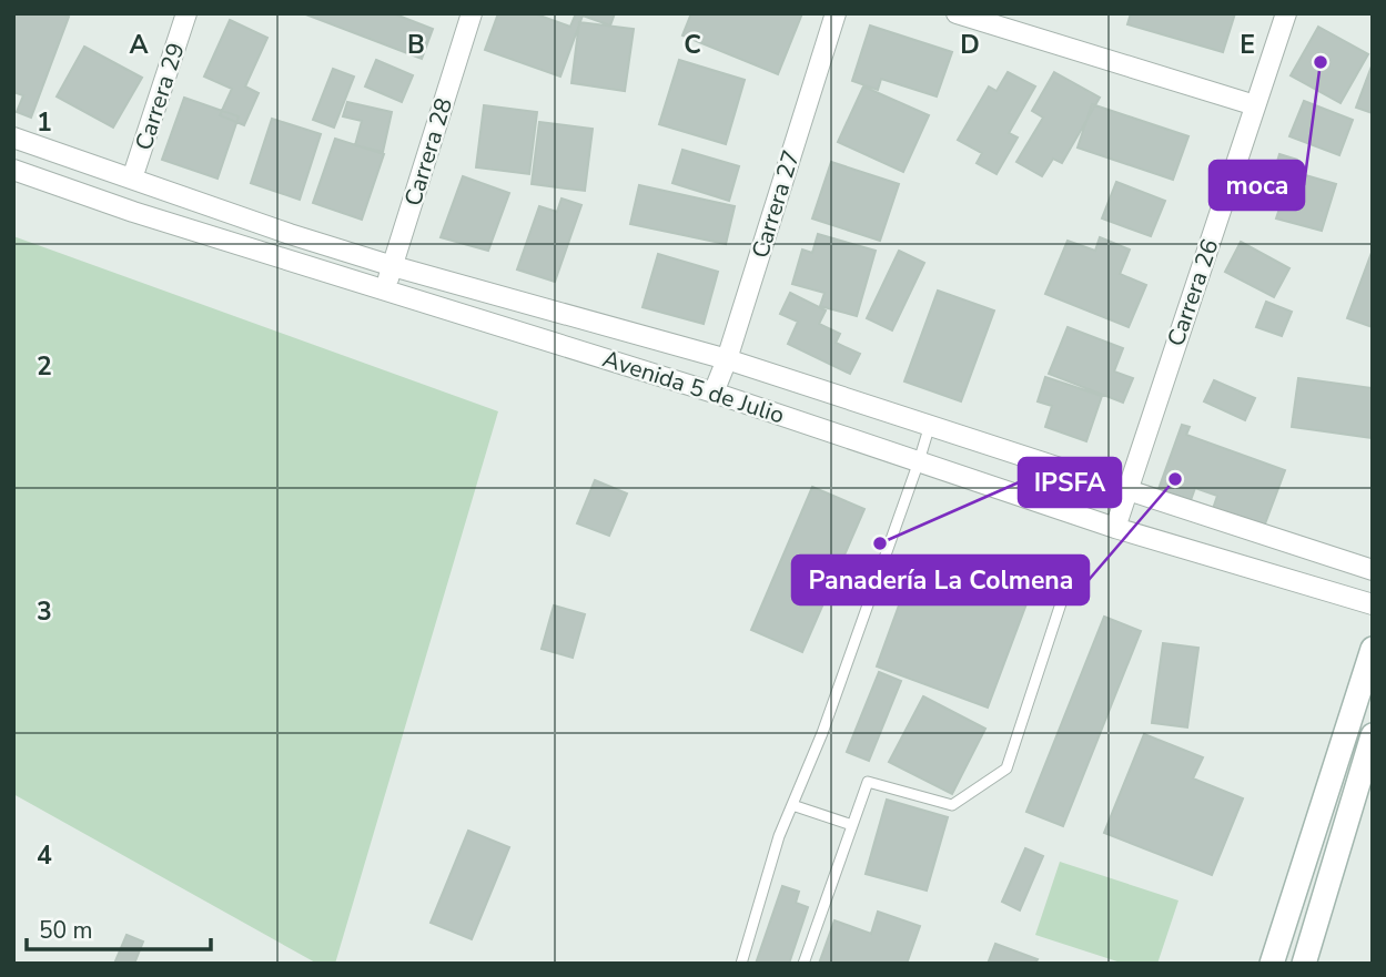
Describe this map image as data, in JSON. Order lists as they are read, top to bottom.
{
  "streets": {
    "street": [
      "Carrera 29",
      "Carrera 28",
      "Carrera 27",
      "Carrera 26",
      "Avenida 5 de Julio"
    ]
  },
  "crossings": [
    ["Carrera 29", "Avenida 5 de Julio"],
    ["Carrera 28", "Avenida 5 de Julio"],
    ["Carrera 27", "Avenida 5 de Julio"],
    ["Carrera 26", "Avenida 5 de Julio"]
  ],
  "places": ["moca", "Panadería La Colmena", "IPSFA"],
  "scale_bar": "50 m",
  "grid": {
    "columns": [
      "A",
      "B",
      "C",
      "D",
      "E"
    ],
    "rows": [
      "1",
      "2",
      "3",
      "4"
    ]
  }
}
